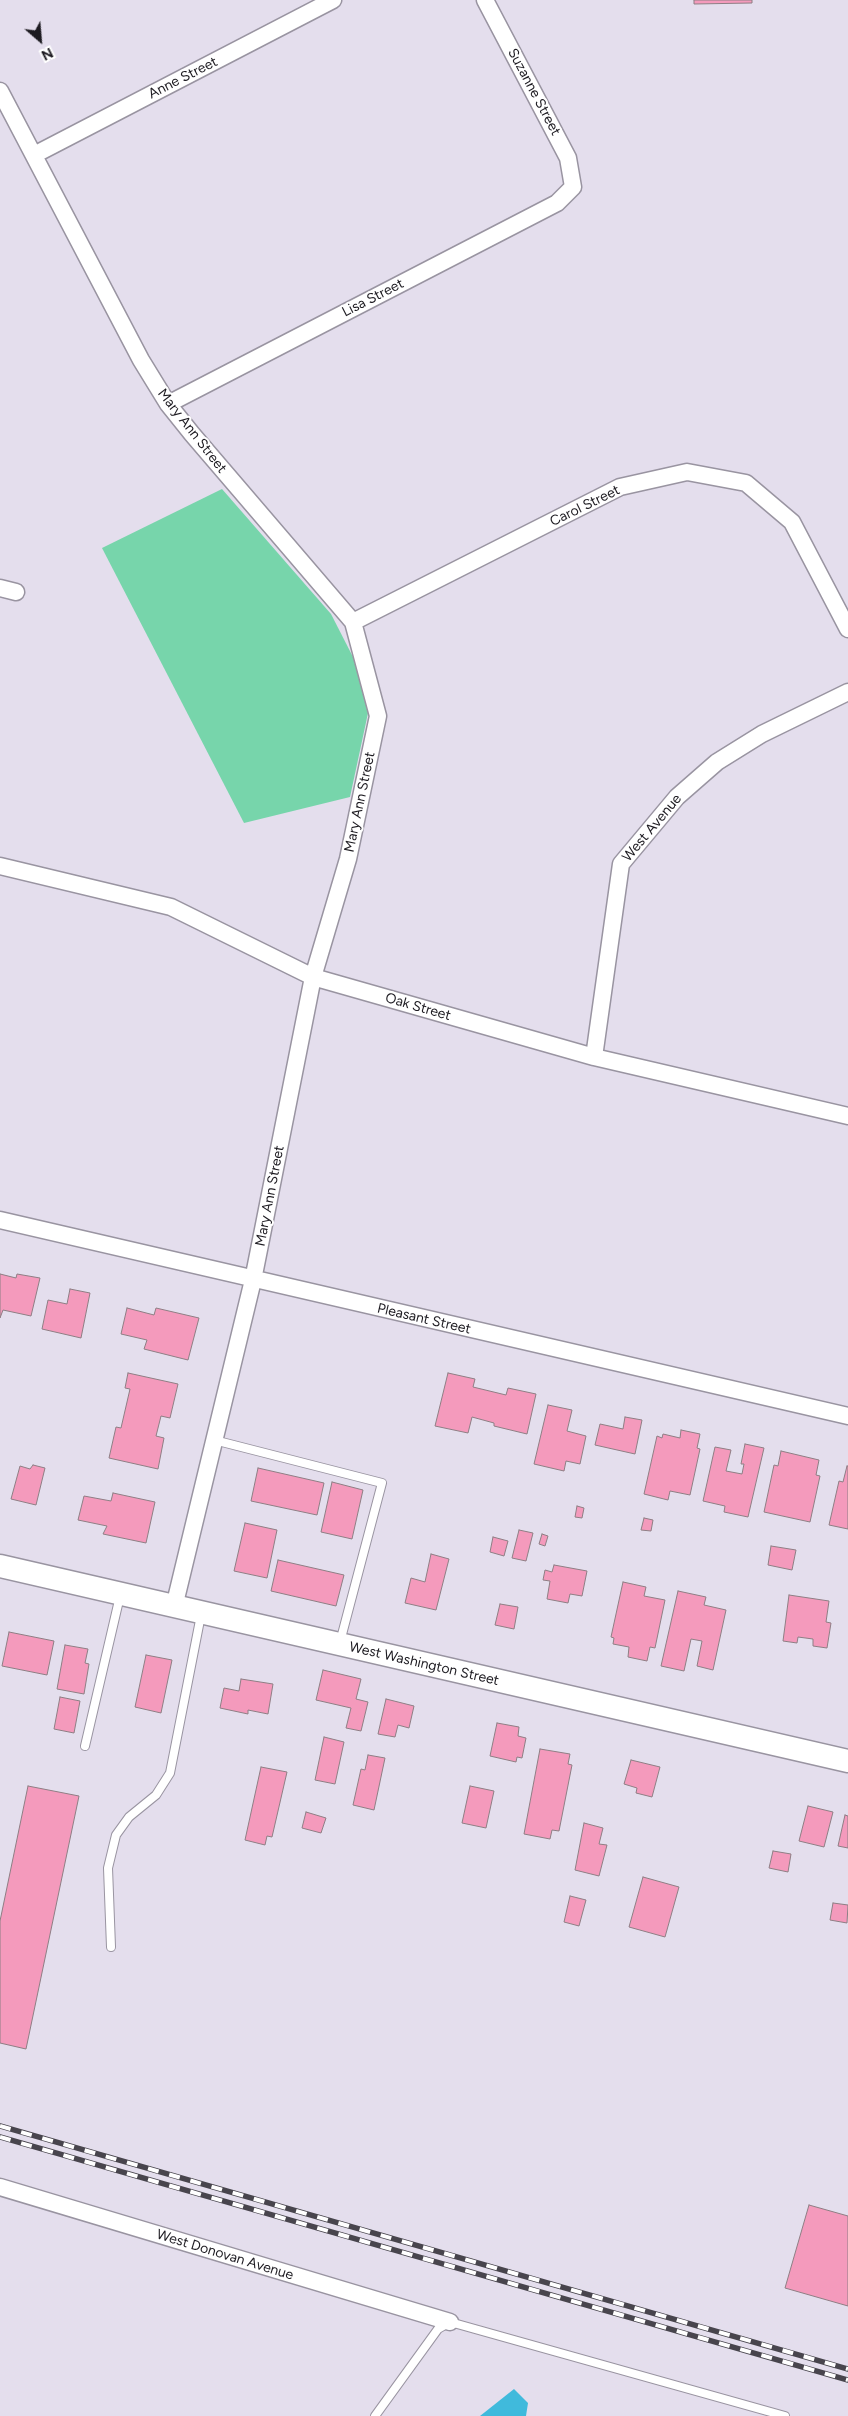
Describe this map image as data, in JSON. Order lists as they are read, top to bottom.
{
  "streets": {
    "main road": ["West Washington Street"],
    "street": [
      "Anne Street",
      "Suzanne Street",
      "Lisa Street",
      "Mary Ann Street",
      "Carol Street",
      "West Avenue",
      "Oak Street",
      "Pleasant Street",
      "West Donovan Avenue"
    ]
  },
  "crossings": [
    ["Anne Street", "Mary Ann Street"],
    ["Suzanne Street", "Lisa Street"],
    ["Lisa Street", "Mary Ann Street"],
    ["Mary Ann Street", "Carol Street"],
    ["Mary Ann Street", "Oak Street"],
    ["Mary Ann Street", "Pleasant Street"],
    ["Mary Ann Street", "West Washington Street"],
    ["West Avenue", "Oak Street"]
  ],
  "north": "bottom right"
}
